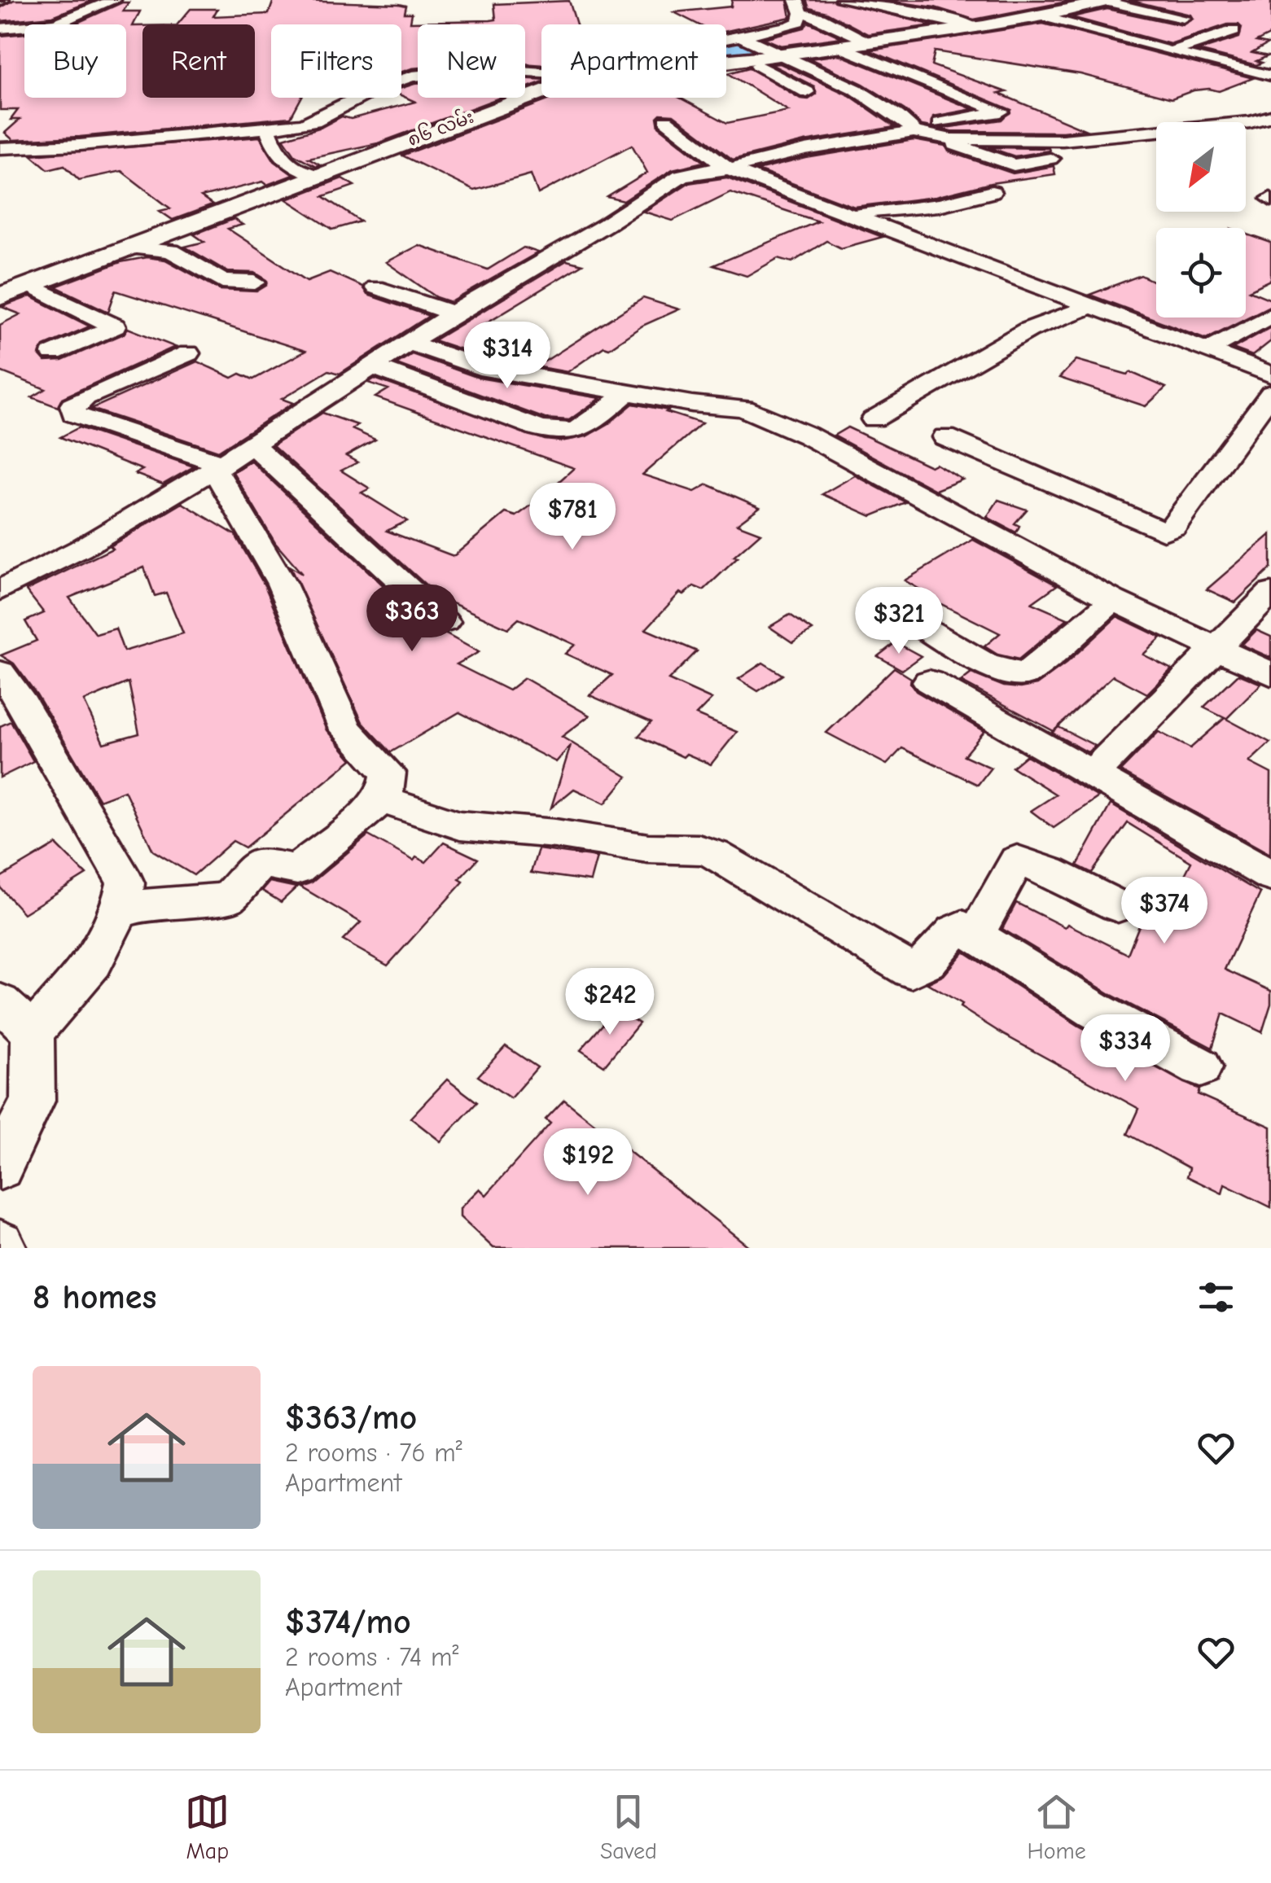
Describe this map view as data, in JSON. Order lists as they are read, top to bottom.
{
  "streets": {
    "street": ["၈၆ လမ်း"]
  },
  "north": "bottom left",
  "page": {
    "chip": [
      "Buy",
      "Rent",
      "Filters",
      "New",
      "Apartment"
    ],
    "price": [
      "$314",
      "$781",
      "$363",
      "$321",
      "$374",
      "$242",
      "$334",
      "$192"
    ],
    "heading": "8 homes",
    "list": [
      {
        "name": "$363/mo",
        "note": "2 rooms · 76 m² · Apartment"
      },
      {
        "name": "$374/mo",
        "note": "2 rooms · 74 m² · Apartment"
      }
    ],
    "tabs": ["Map", "Saved", "Home"]
  }
}
